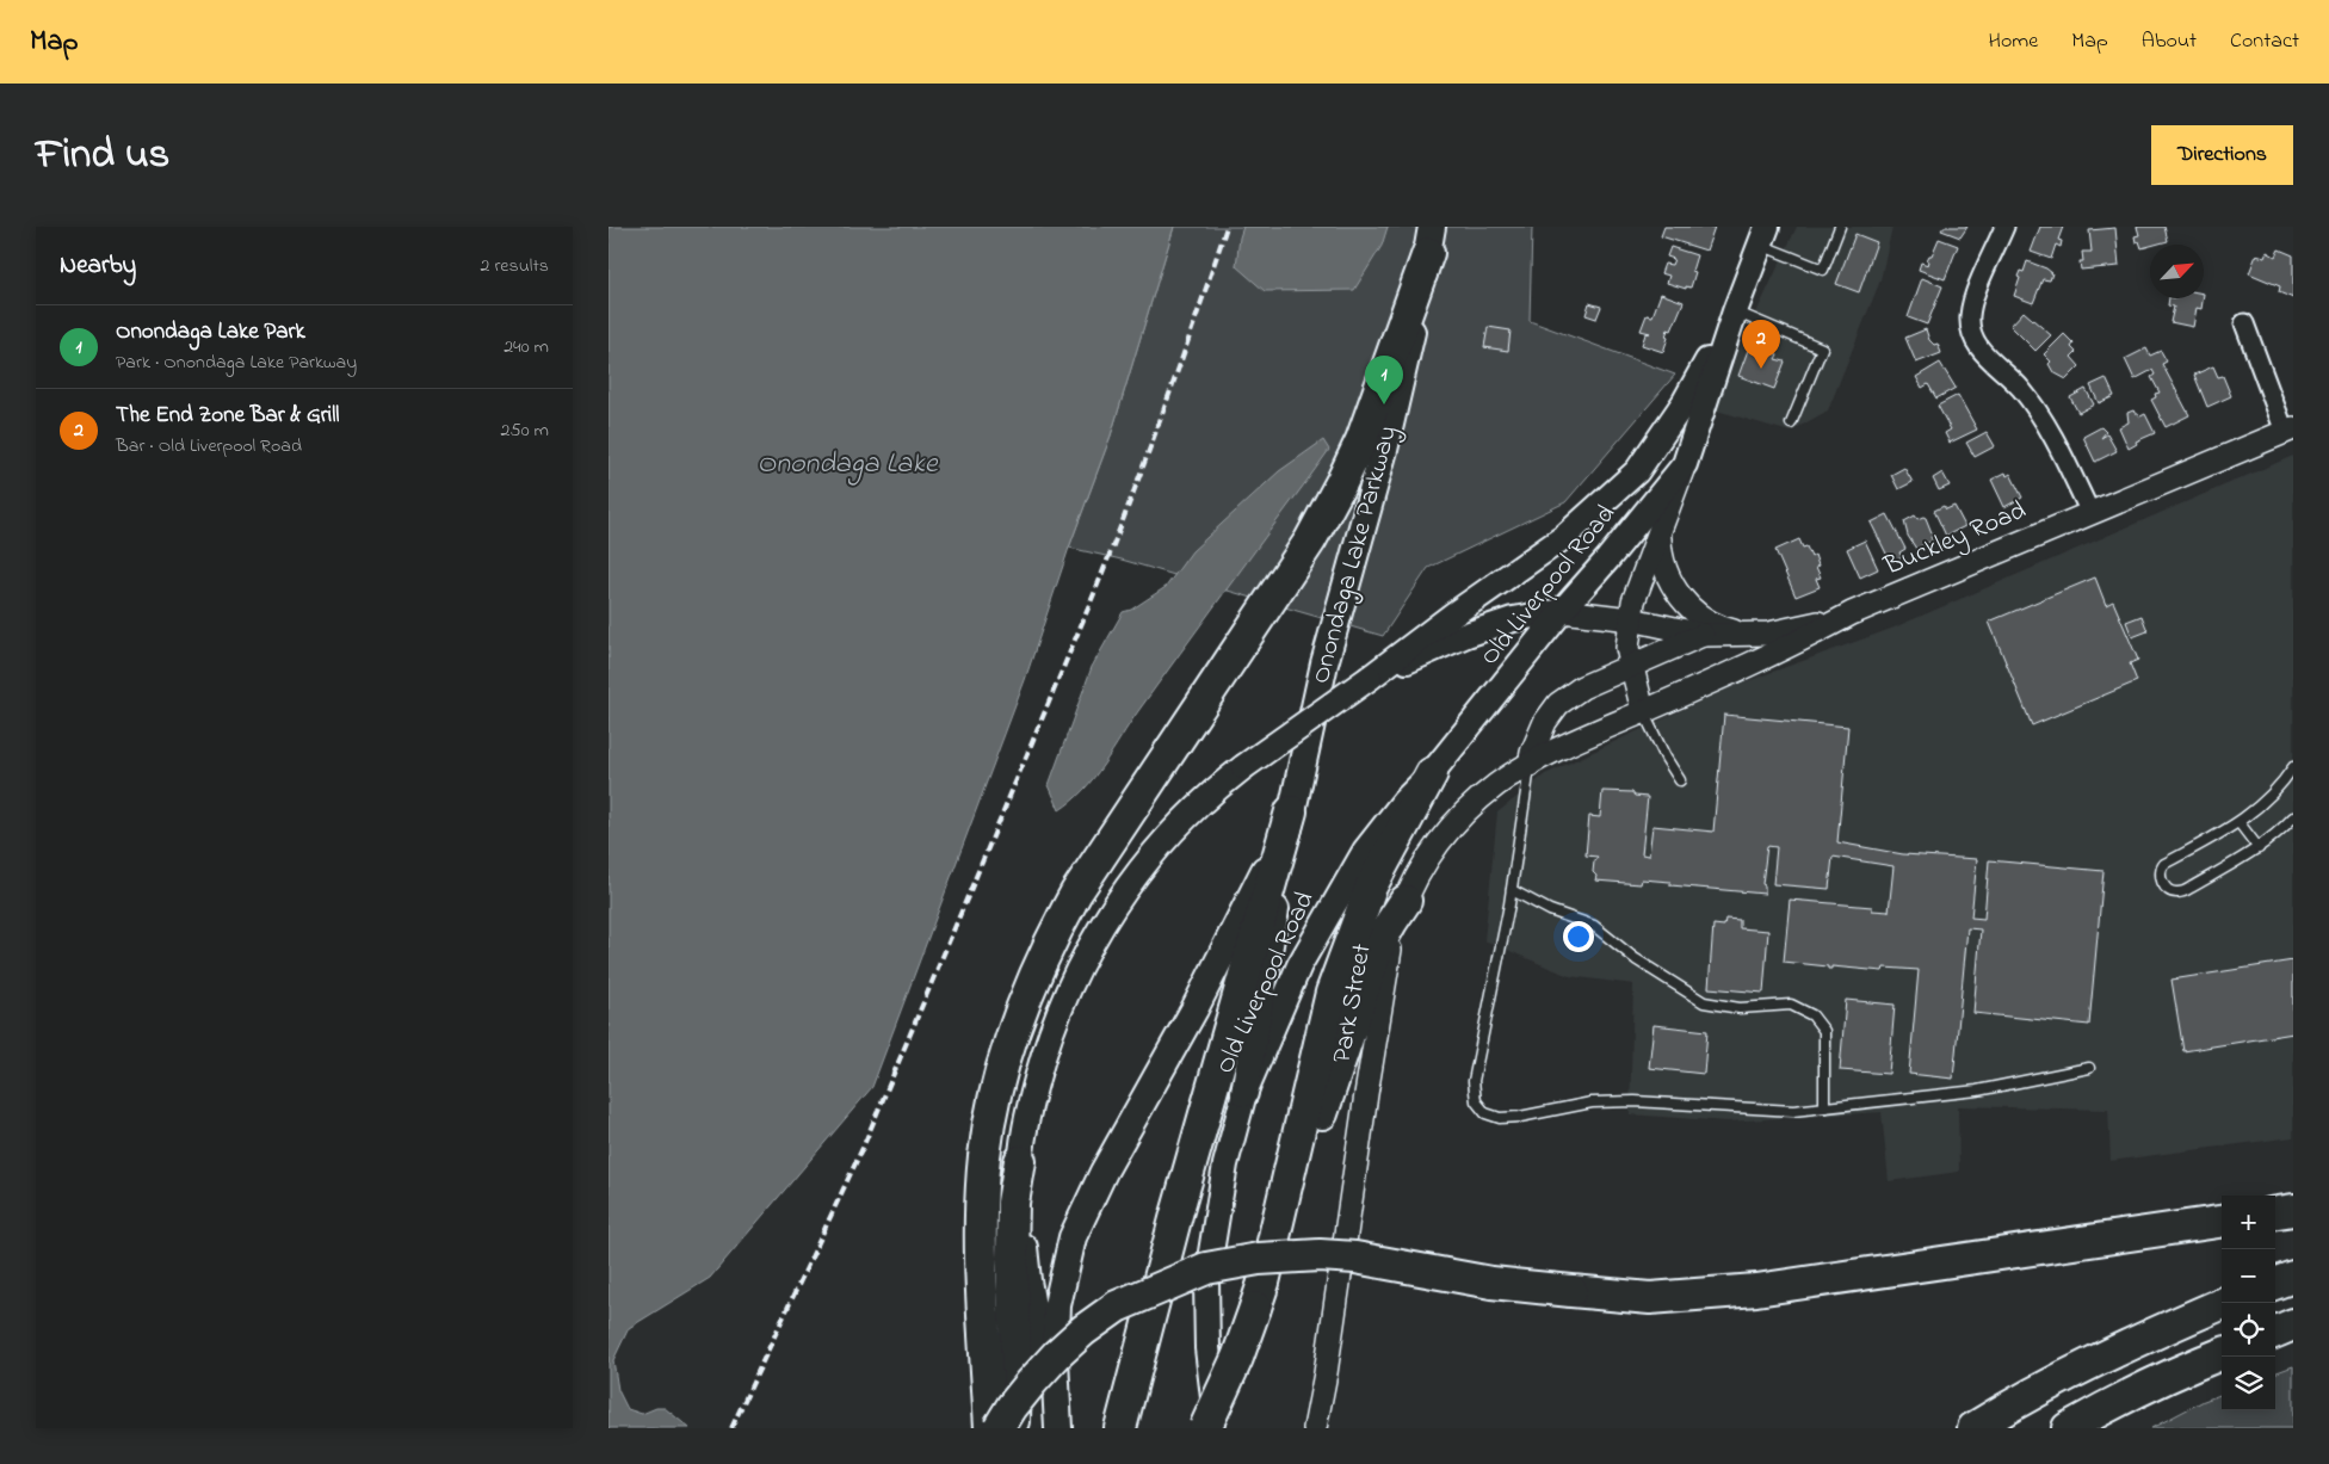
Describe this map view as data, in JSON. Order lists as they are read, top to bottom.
{
  "streets": {
    "main road": ["Onondaga Lake Parkway", "Old Liverpool Road"],
    "street": ["Buckley Road", "Park Street"]
  },
  "crossings": [
    ["Buckley Road", "Old Liverpool Road"],
    ["Buckley Road", "Park Street"],
    ["Old Liverpool Road", "Park Street"]
  ],
  "water": ["Onondaga Lake"],
  "north": "top right",
  "page": {
    "header": "Map",
    "nav": [
      "Home",
      "Map",
      "About",
      "Contact"
    ],
    "title": "Find us",
    "buttons": "Directions",
    "heading": ["Nearby", "2 results"],
    "list": [
      {
        "mark": "1",
        "name": "Onondaga Lake Park",
        "note": "Park · Onondaga Lake Parkway",
        "value": "240 m"
      },
      {
        "mark": "2",
        "name": "The End Zone Bar & Grill",
        "note": "Bar · Old Liverpool Road",
        "value": "250 m"
      }
    ],
    "pins": ["2", "1"],
    "map_buttons": ["+", "−"]
  }
}
